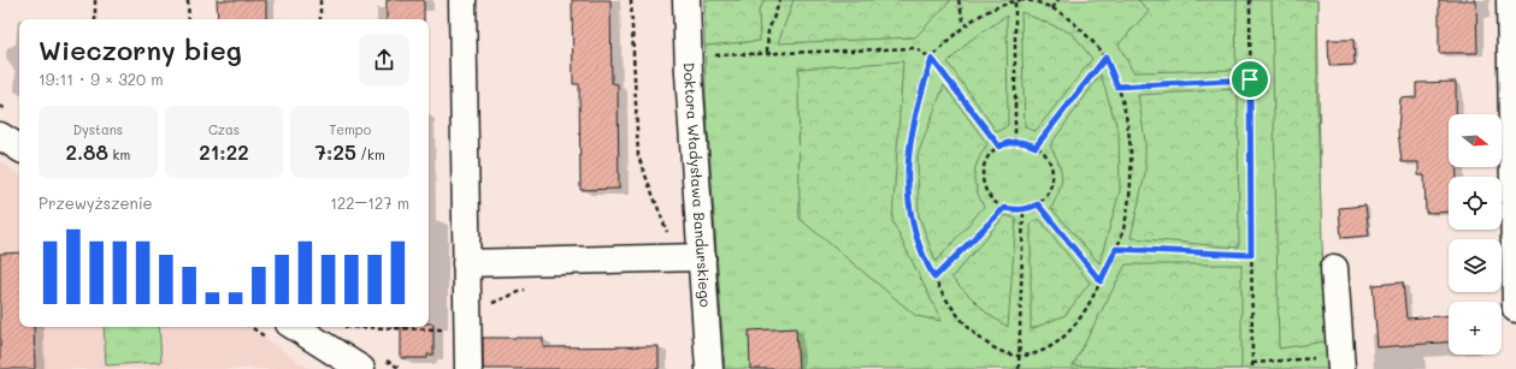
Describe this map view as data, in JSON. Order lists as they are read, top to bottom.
{
  "streets": {
    "street": ["Doktora Władysława Bandurskiego"]
  },
  "north": "right",
  "page": {
    "heading": ["Wieczorny bieg", "19:11 · 9 × 320 m"],
    "stats": [
      ["Dystans", "2.88 km"],
      ["Czas", "21:22"],
      ["Tempo", "7:25 /km"]
    ],
    "map_buttons": "+",
    "chart": ["Przewyższenie", "122–127 m"]
  }
}
